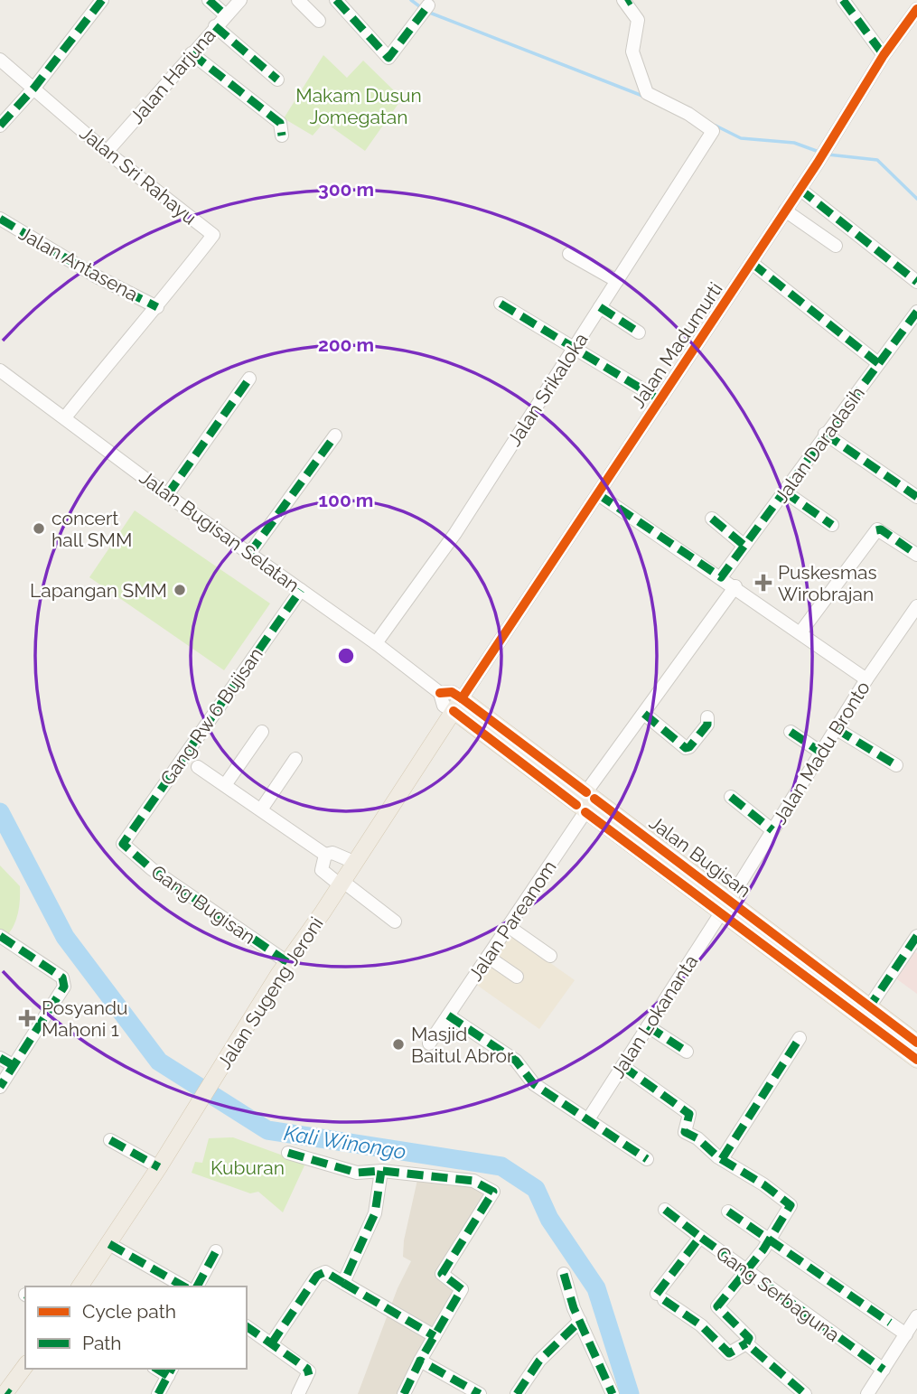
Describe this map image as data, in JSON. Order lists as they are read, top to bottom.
{
  "streets": {
    "main road": ["Jalan Bugisan", "Jalan Sugeng Jeroni"],
    "street": [
      "Jalan Harjuna",
      "Jalan Sri Rahayu",
      "Jalan Antasena",
      "Jalan Madumurti",
      "Jalan Srikaloka",
      "Jalan Daradasih",
      "Jalan Bugisan Selatan",
      "Gang Rw 6 Bujisan",
      "Jalan Madu Bronto",
      "Gang Bugisan",
      "Jalan Pareanom",
      "Jalan Lokananta",
      "Gang Serbaguna"
    ]
  },
  "crossings": [
    ["Jalan Harjuna", "Jalan Sri Rahayu"],
    ["Jalan Sri Rahayu", "Jalan Antasena"],
    ["Jalan Sri Rahayu", "Jalan Bugisan Selatan"],
    ["Jalan Madumurti", "Jalan Bugisan Selatan"],
    ["Jalan Madumurti", "Jalan Bugisan"],
    ["Jalan Madumurti", "Jalan Sugeng Jeroni"],
    ["Jalan Srikaloka", "Jalan Bugisan Selatan"],
    ["Jalan Daradasih", "Jalan Bugisan"],
    ["Jalan Daradasih", "Jalan Pareanom"],
    ["Jalan Bugisan Selatan", "Gang Rw 6 Bujisan"],
    ["Jalan Bugisan Selatan", "Jalan Bugisan"],
    ["Jalan Bugisan Selatan", "Jalan Sugeng Jeroni"],
    ["Gang Rw 6 Bujisan", "Gang Bugisan"],
    ["Jalan Madu Bronto", "Jalan Bugisan"],
    ["Jalan Madu Bronto", "Jalan Lokananta"],
    ["Jalan Bugisan", "Jalan Pareanom"],
    ["Jalan Bugisan", "Jalan Sugeng Jeroni"],
    ["Jalan Bugisan", "Jalan Lokananta"],
    ["Gang Bugisan", "Jalan Sugeng Jeroni"]
  ],
  "water": ["Kali Winongo"],
  "parks": ["Makam Dusun Jomegatan", "Kuburan"],
  "places": {
    "other": ["concert hall SMM", "Lapangan SMM", "Masjid Baitul Abror"],
    "health": ["Puskesmas Wirobrajan", "Posyandu Mahoni 1"]
  },
  "legend": ["Cycle path", "Path"],
  "rings": ["300 m", "200 m", "100 m"]
}
